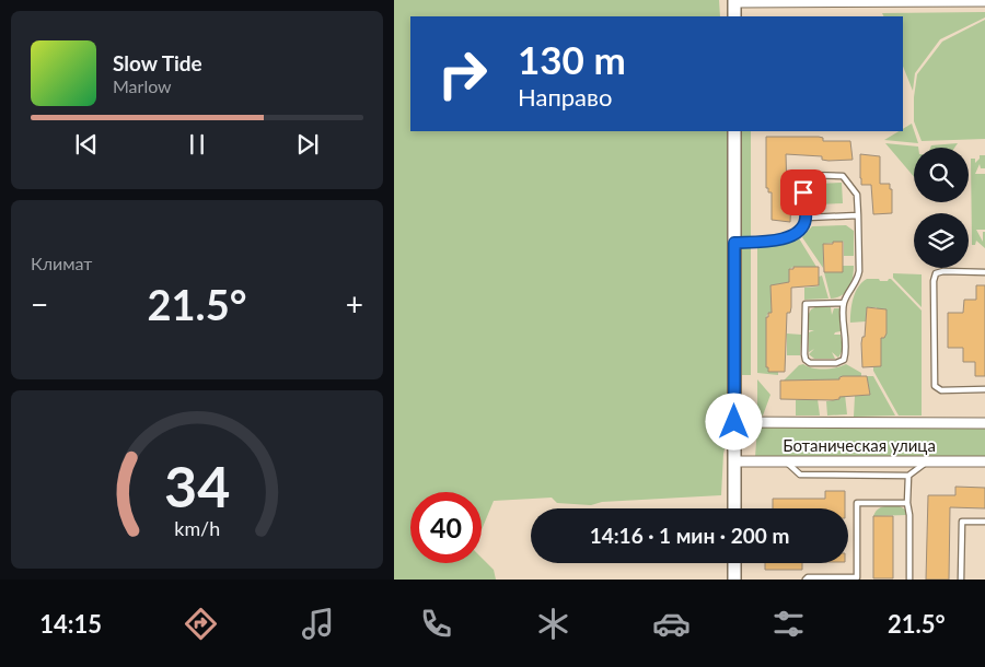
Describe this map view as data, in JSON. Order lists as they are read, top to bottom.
{
  "streets": {
    "street": ["Ботаническая улица"]
  },
  "page": {
    "turn": ["130 m", "Направо"],
    "song": ["Slow Tide", "Marlow"],
    "tile": "Климат",
    "heat": ["−", "21.5°", "+"],
    "limit": "40",
    "trip": "14:16 · 1 мин · 200 m",
    "tabs": ["14:15", "21.5°"],
    "gauge": ["34", "km/h"]
  }
}
